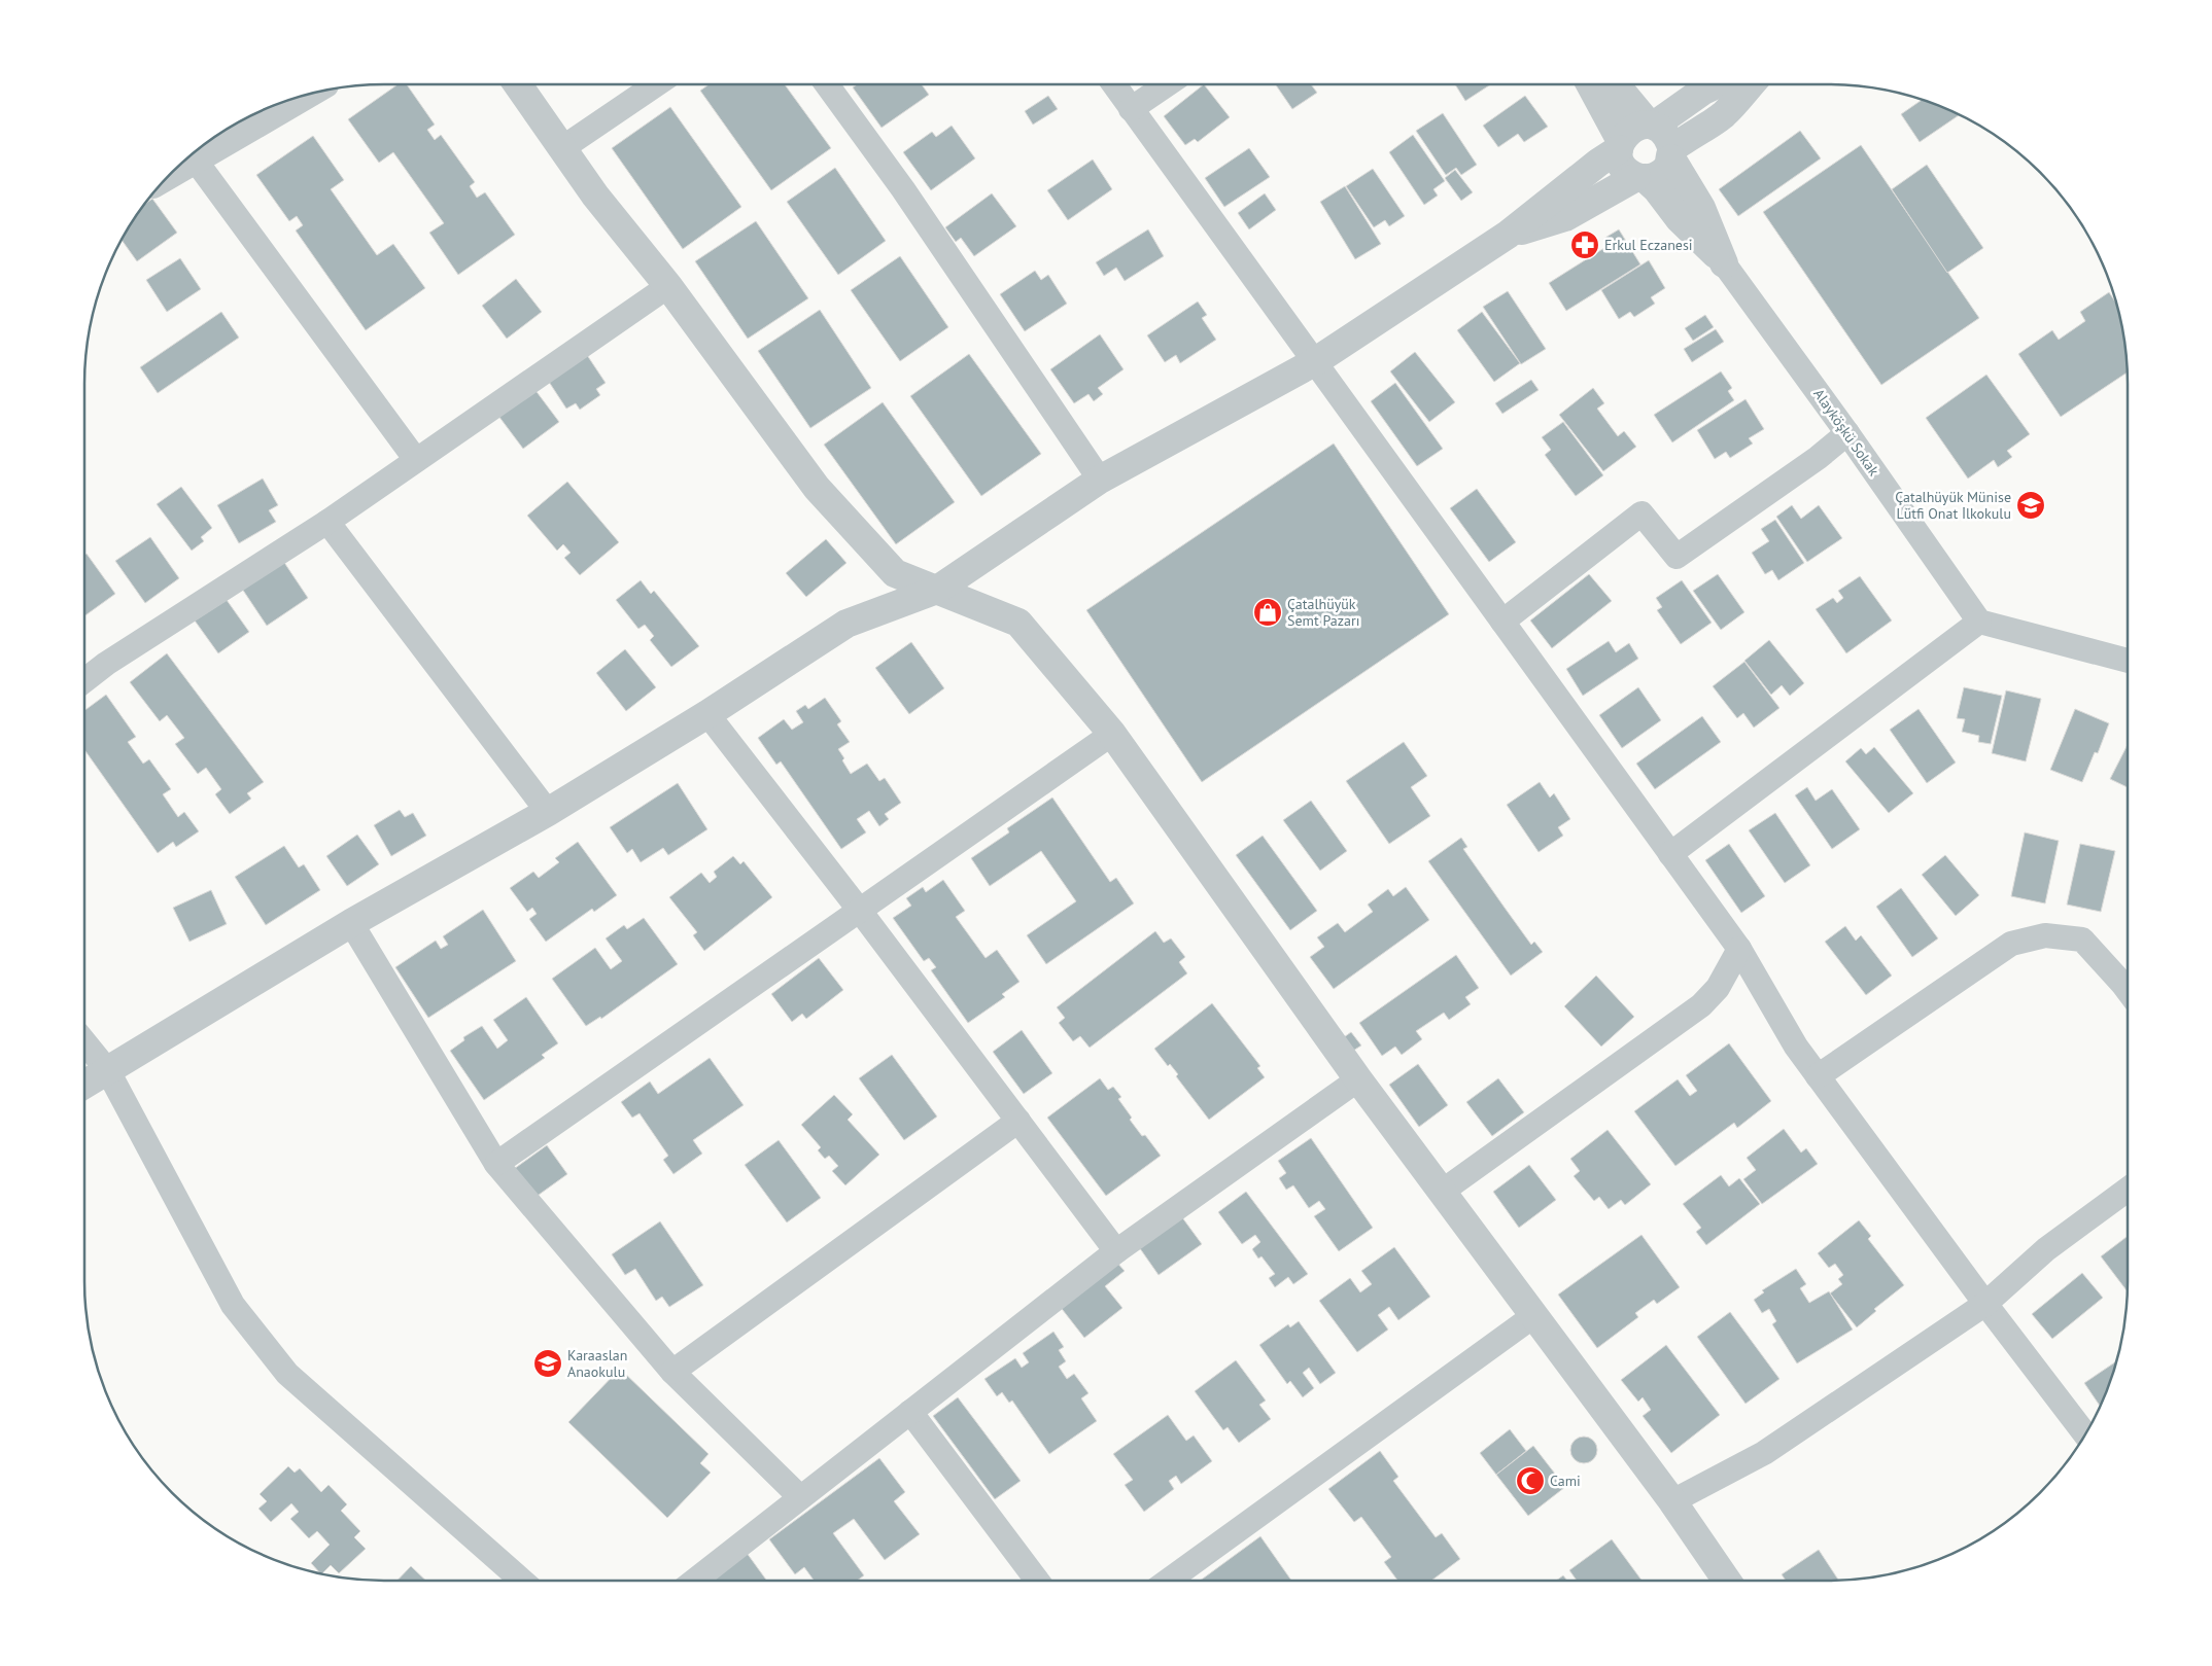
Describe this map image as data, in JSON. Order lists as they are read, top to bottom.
{
  "streets": {
    "street": ["Alayköşkü Sokak"]
  },
  "places": {
    "pharmacy": ["Erkul Eczanesi"],
    "school or university": ["Çatalhüyük Münise Lütfi Onat İlkokulu", "Karaaslan Anaokulu"],
    "shop": ["Çatalhüyük Semt Pazarı"],
    "mosque": ["Cami"]
  }
}
